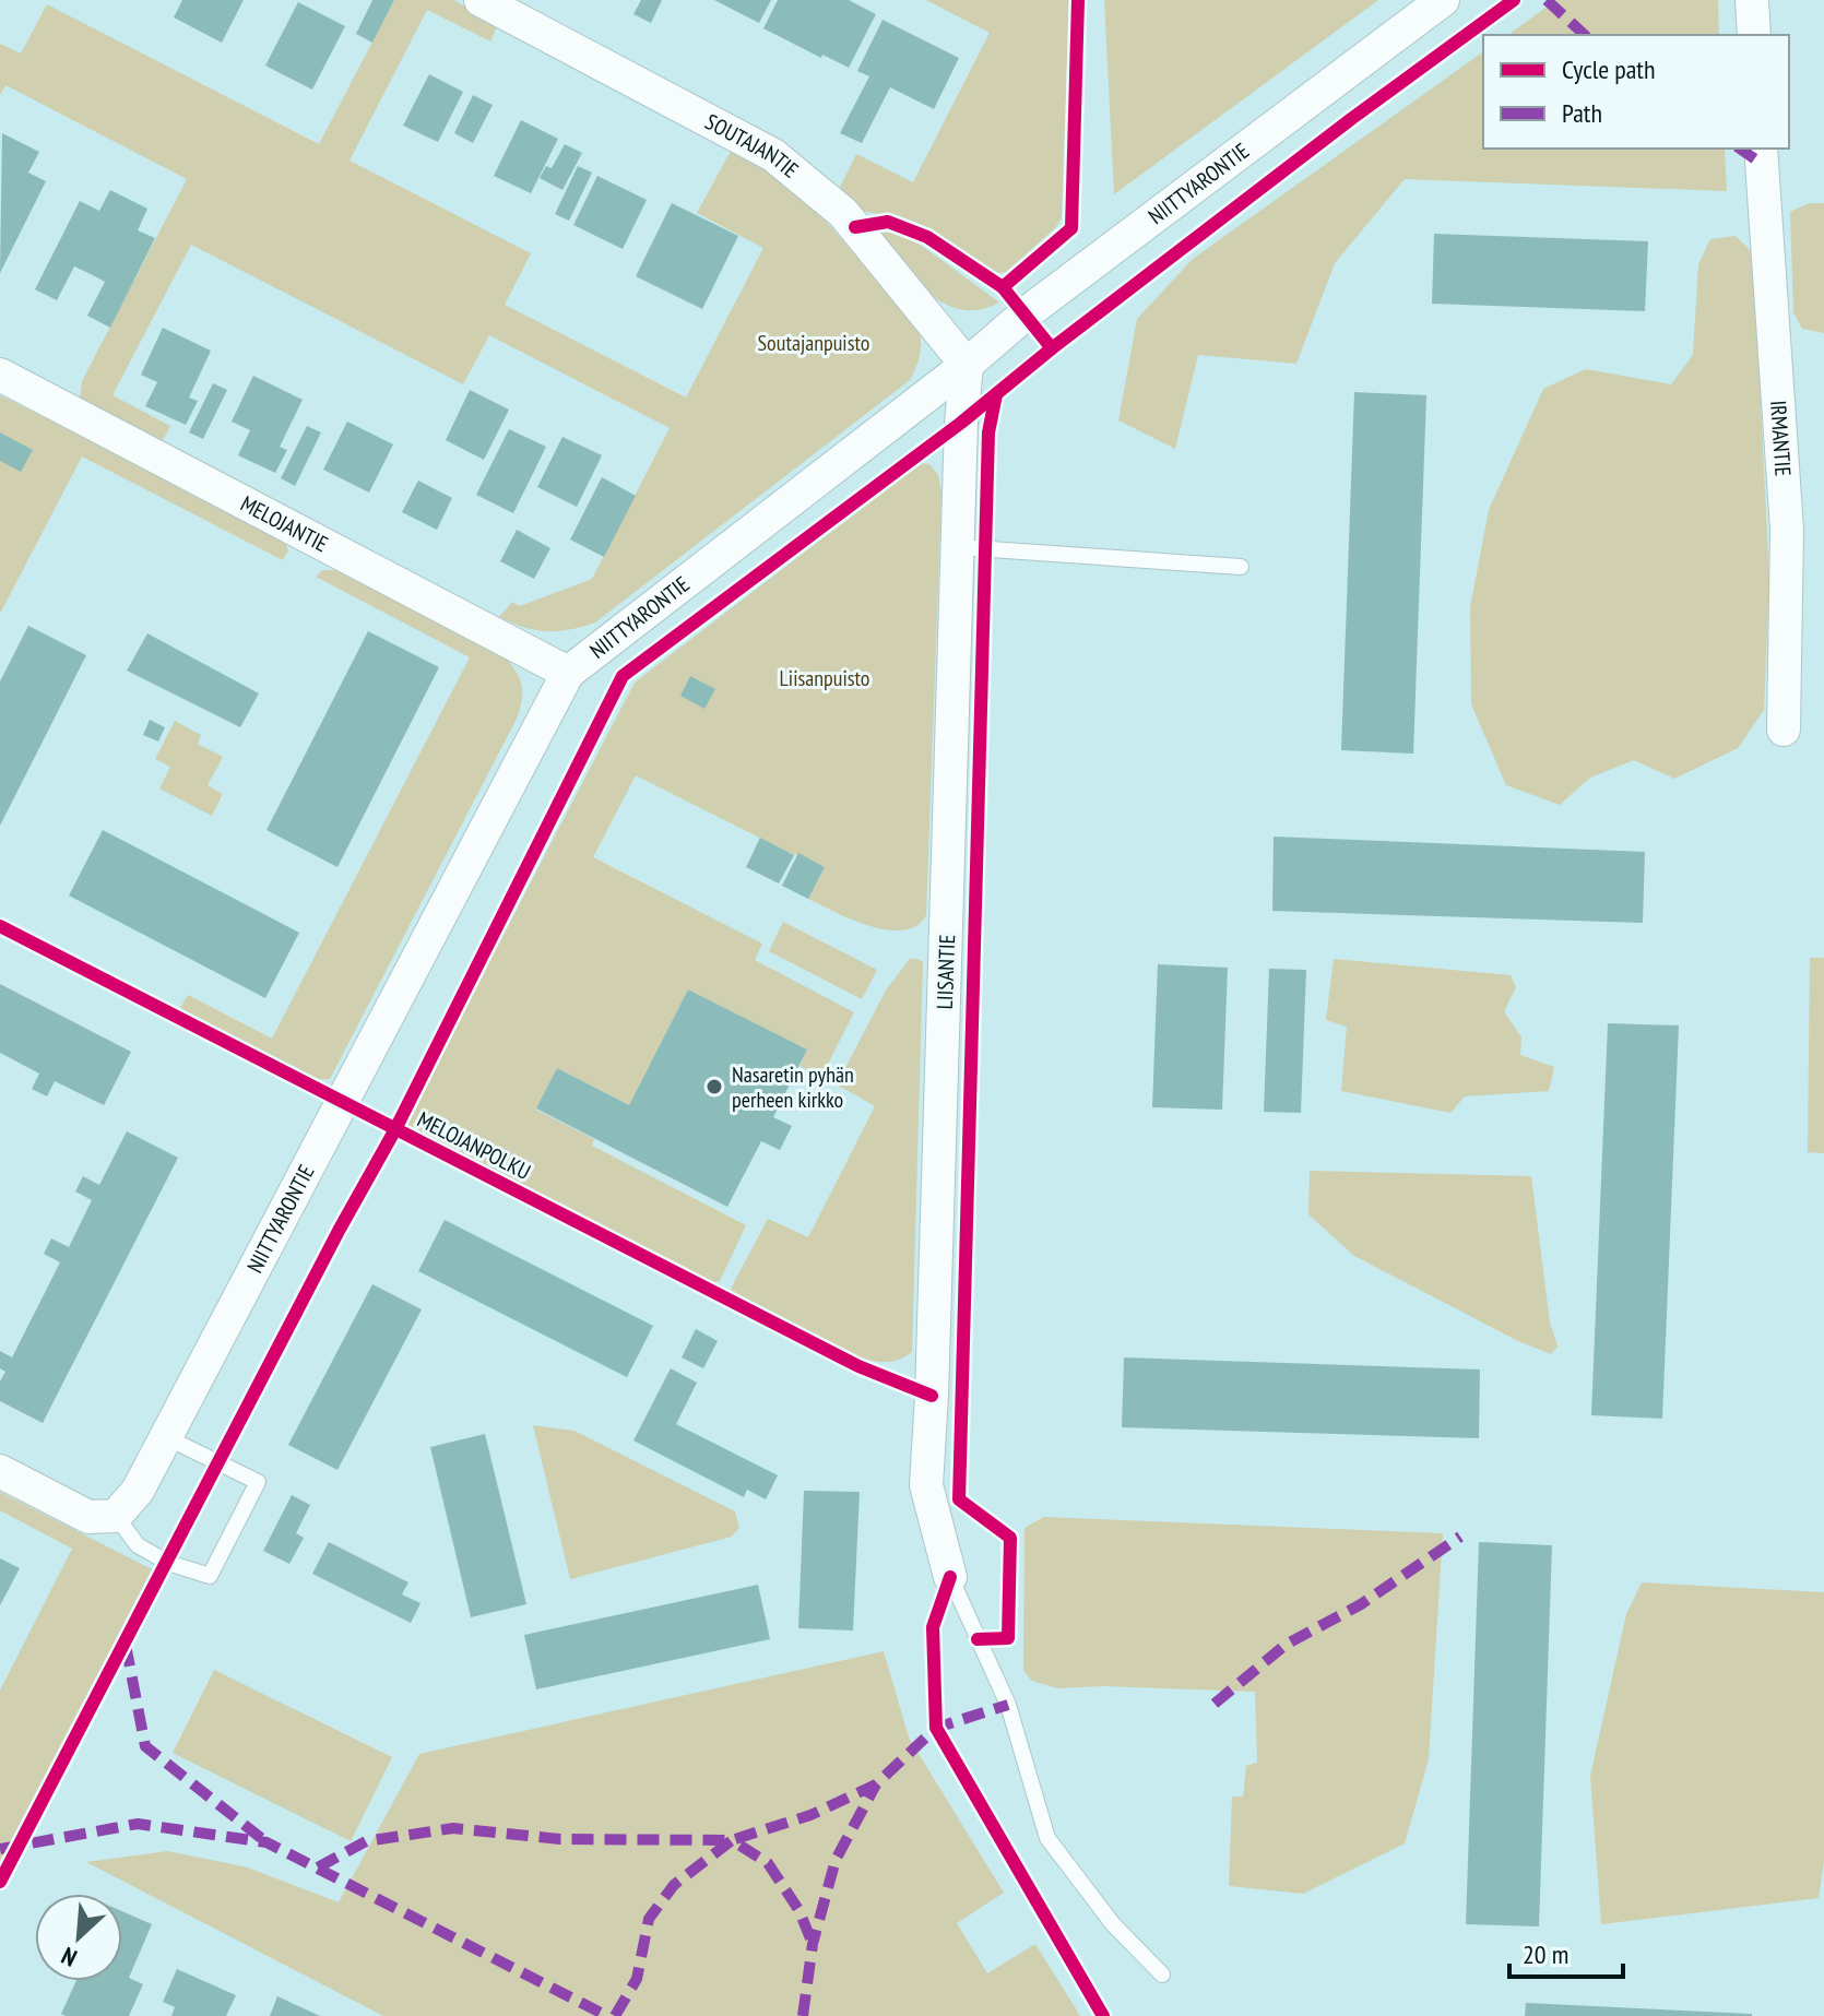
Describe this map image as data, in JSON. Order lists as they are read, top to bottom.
{
  "streets": {
    "street": [
      "SOUTAJANTIE",
      "NIITTYARONTIE",
      "IRMANTIE",
      "MELOJANTIE",
      "LIISANTIE"
    ],
    "cycle path": ["MELOJANPOLKU"]
  },
  "crossings": [
    ["SOUTAJANTIE", "NIITTYARONTIE"],
    ["SOUTAJANTIE", "LIISANTIE"],
    ["NIITTYARONTIE", "MELOJANTIE"],
    ["NIITTYARONTIE", "LIISANTIE"]
  ],
  "parks": ["Soutajanpuisto", "Liisanpuisto"],
  "places": ["Nasaretin pyhän perheen kirkko"],
  "legend": ["Cycle path", "Path"],
  "scale_bar": "20 m",
  "north": "bottom left"
}
